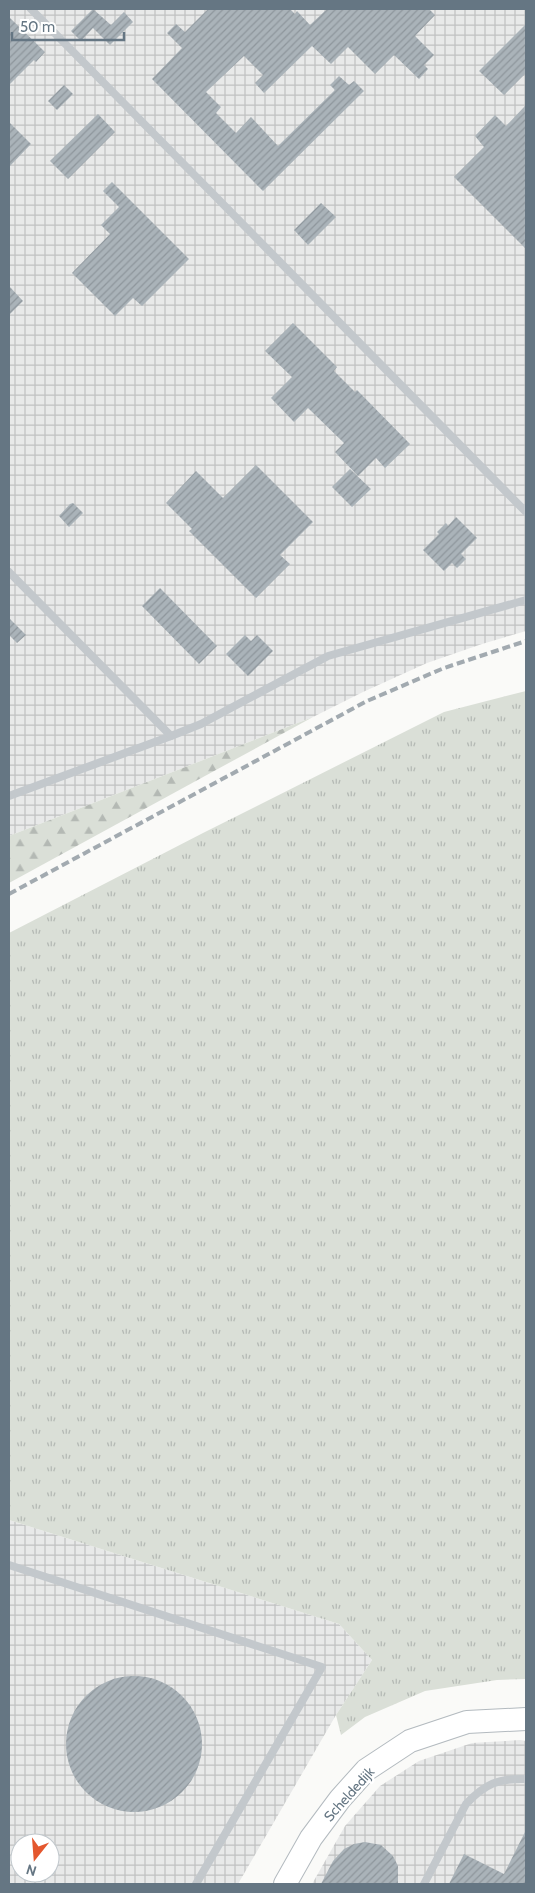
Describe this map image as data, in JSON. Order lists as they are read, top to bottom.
{
  "streets": {
    "street": ["Scheldedijk"]
  },
  "scale_bar": "50 m",
  "north": "bottom"
}
